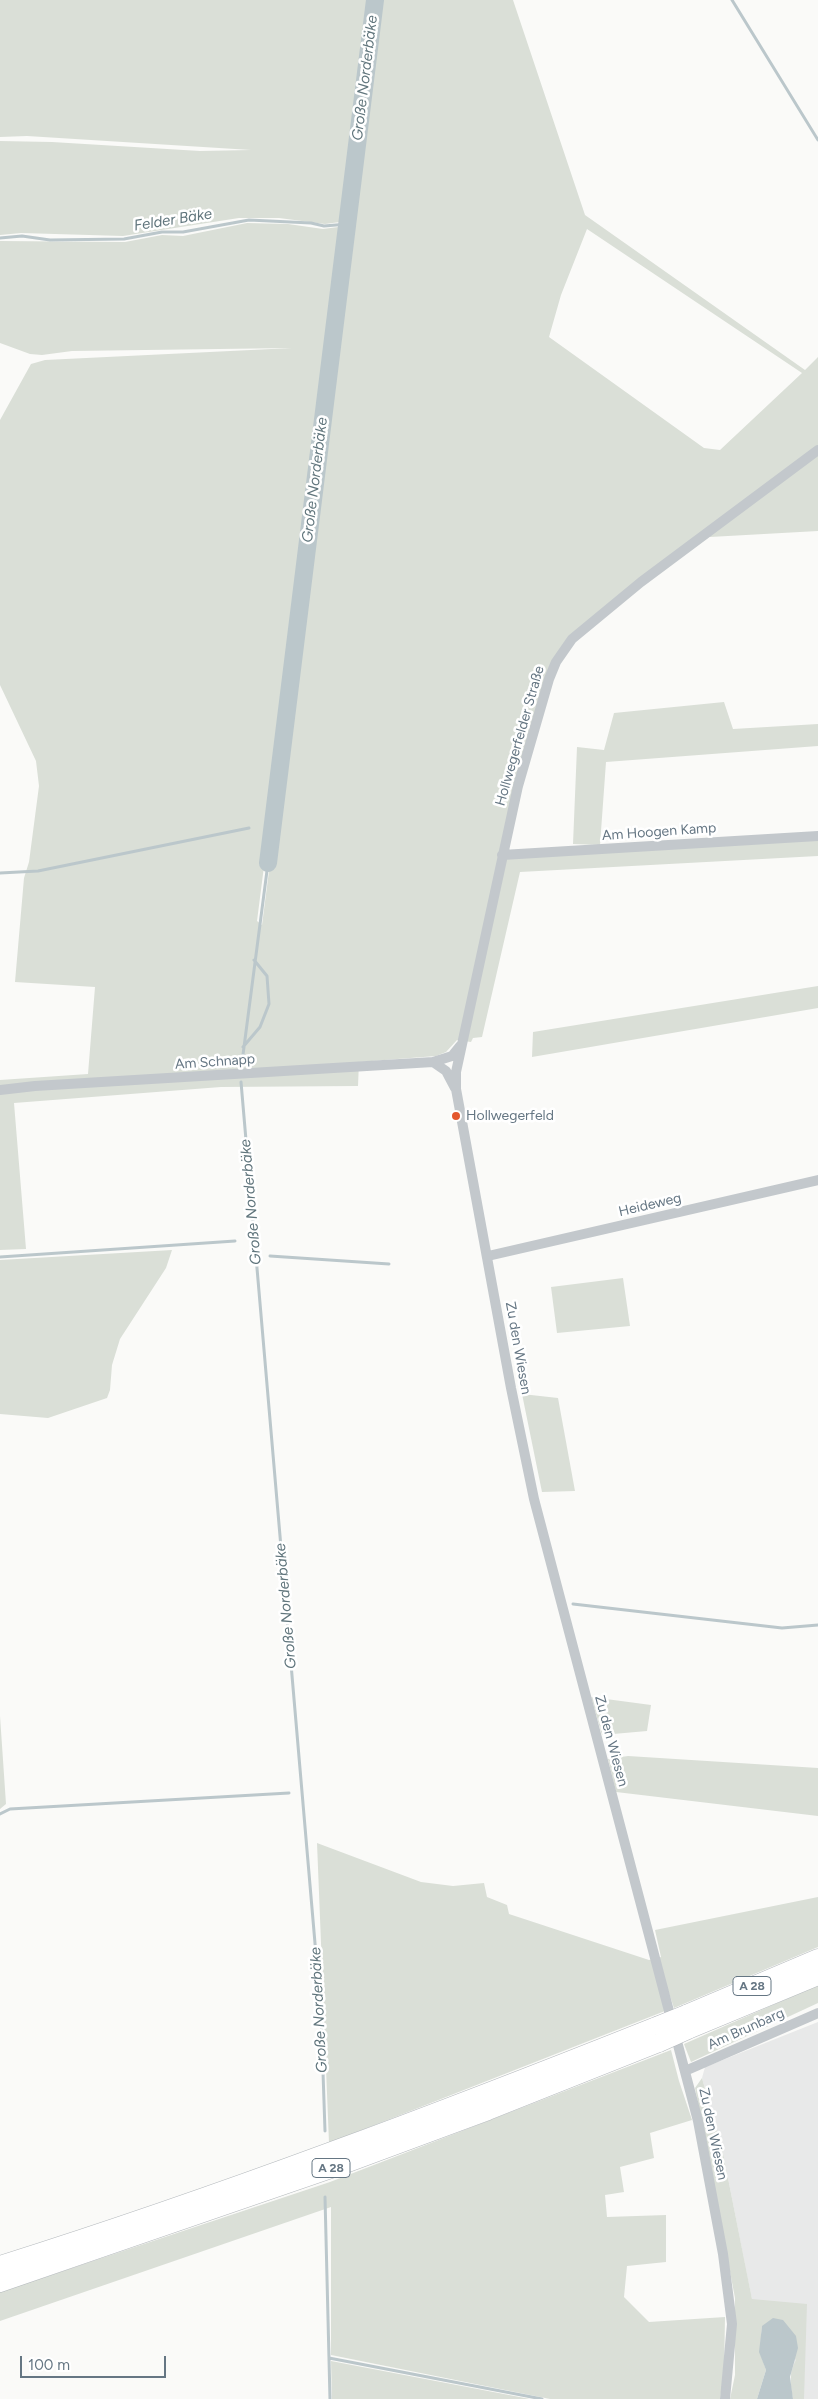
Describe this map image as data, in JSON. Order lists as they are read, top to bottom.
{
  "streets": {
    "highway": ["A 28"],
    "street": [
      "Hollwegerfelder Straße",
      "Am Hoogen Kamp",
      "Am Schnapp",
      "Heideweg",
      "Zu den Wiesen",
      "Am Brunbarg"
    ]
  },
  "crossings": [
    ["Hollwegerfelder Straße", "Am Hoogen Kamp"],
    ["Hollwegerfelder Straße", "Am Schnapp"],
    ["Hollwegerfelder Straße", "Zu den Wiesen"],
    ["Heideweg", "Zu den Wiesen"],
    ["Zu den Wiesen", "Am Brunbarg"]
  ],
  "water": ["Große Norderbäke", "Felder Bäke"],
  "places": ["Hollwegerfeld"],
  "scale_bar": "100 m"
}
